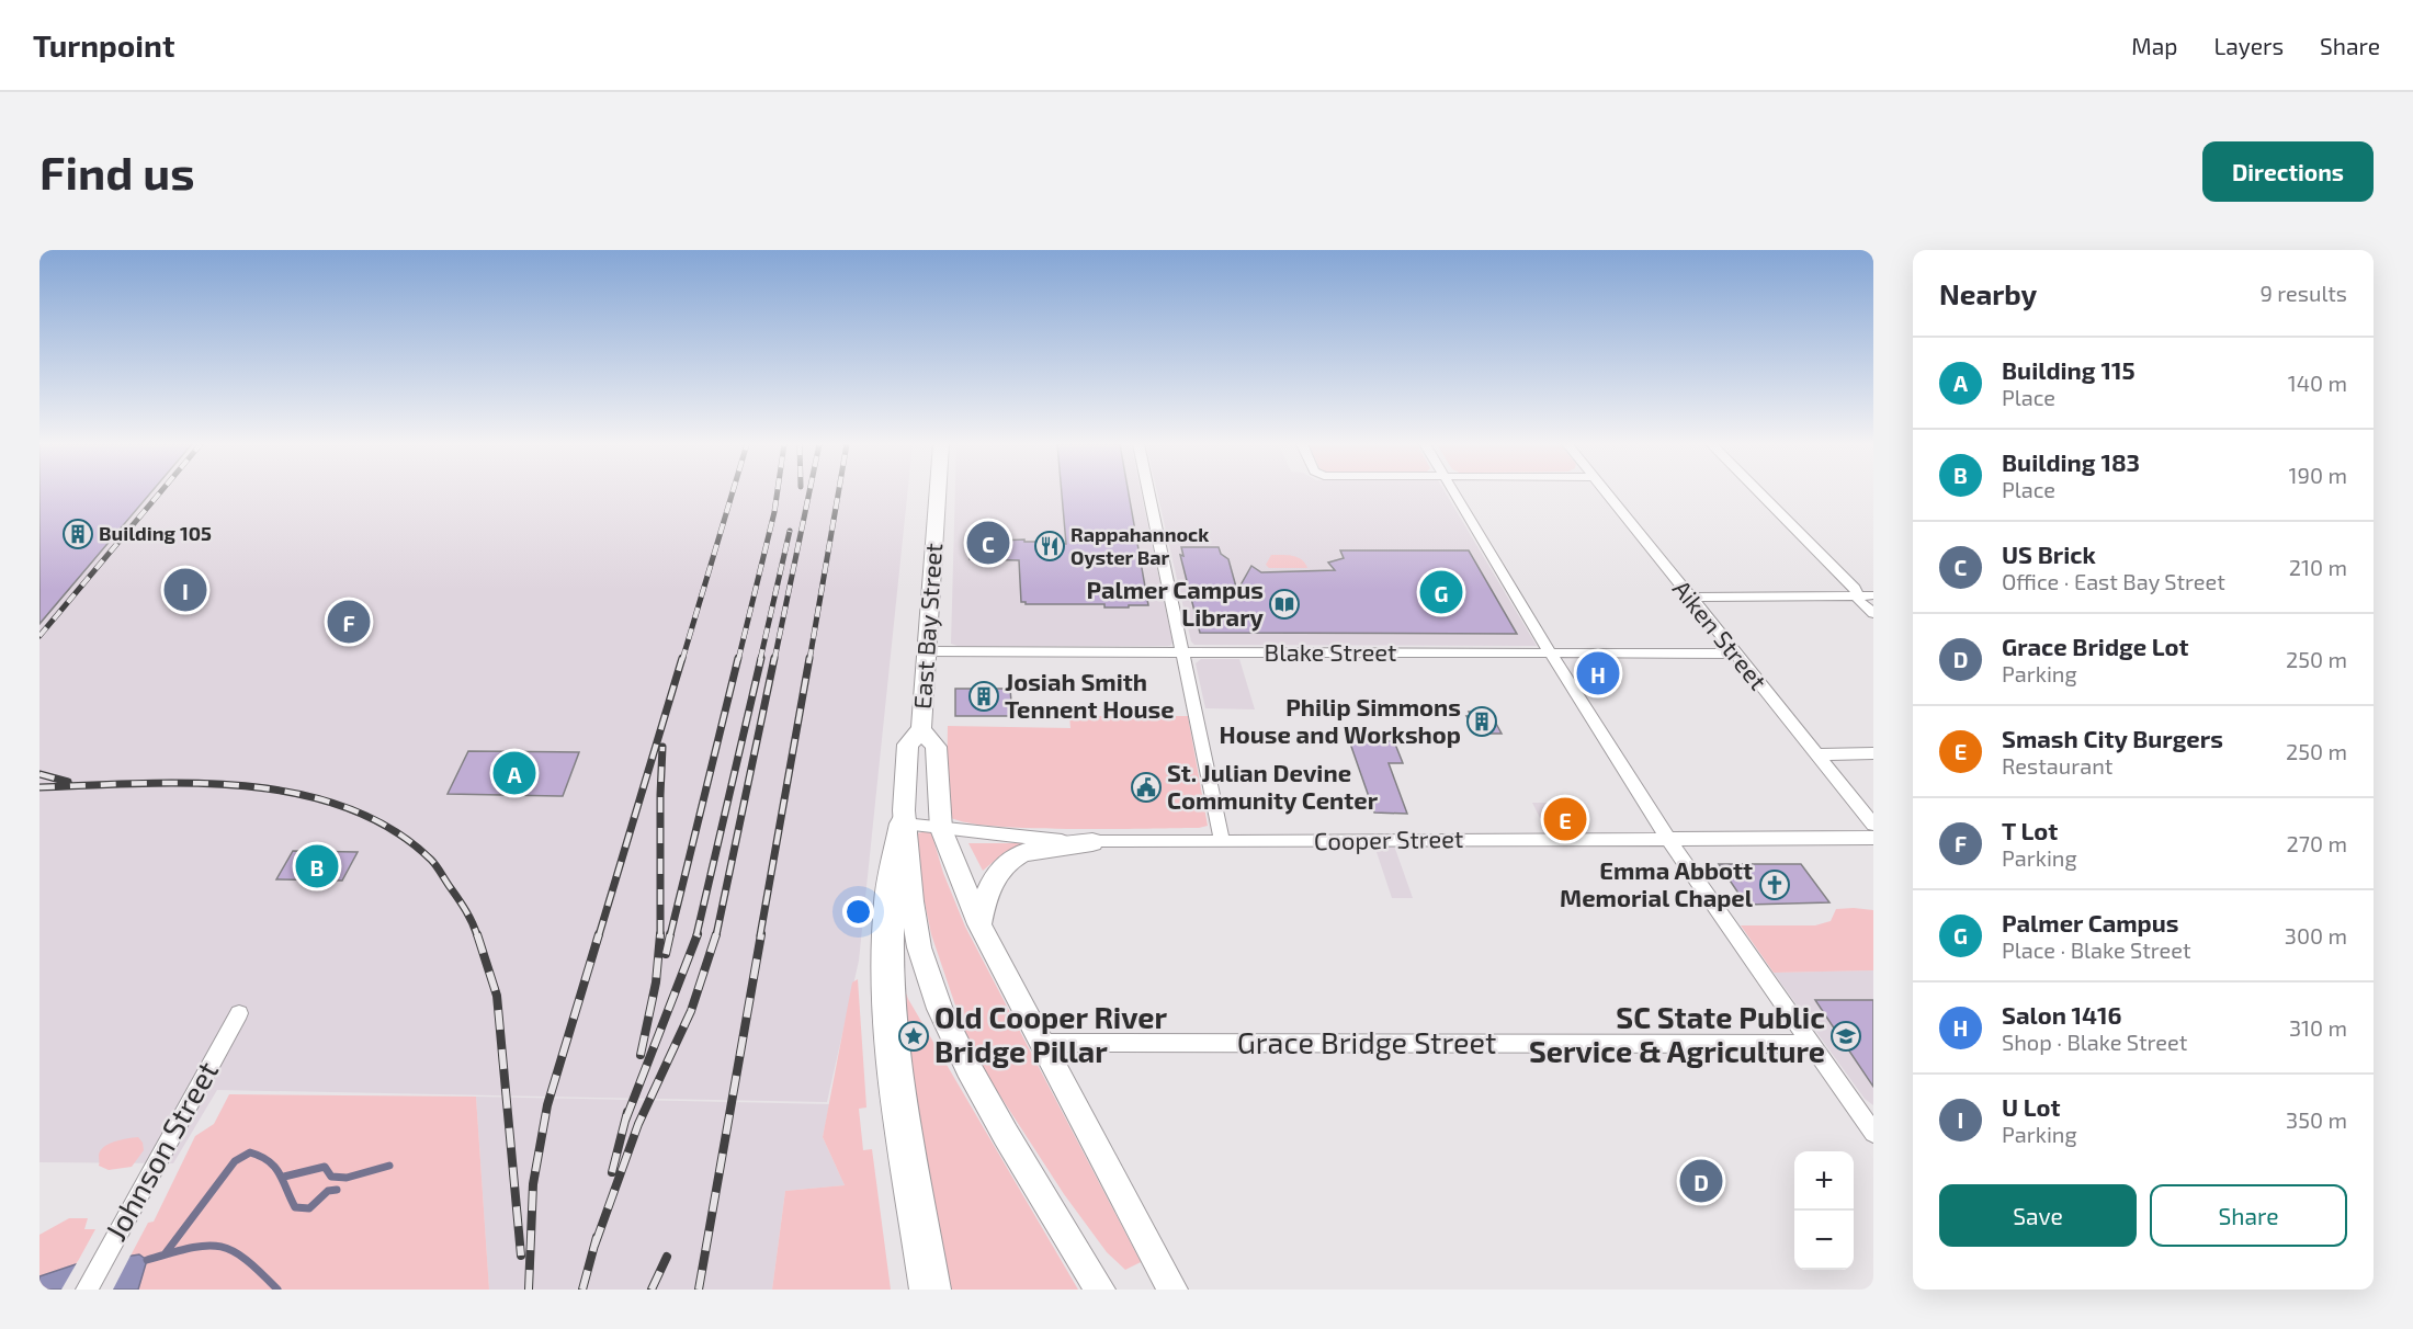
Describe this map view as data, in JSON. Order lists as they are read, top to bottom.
{
  "streets": {
    "main road": ["East Bay Street"],
    "street": [
      "Aiken Street",
      "Blake Street",
      "Cooper Street",
      "Grace Bridge Street",
      "Johnson Street"
    ]
  },
  "crossings": [
    ["East Bay Street", "Blake Street"],
    ["Aiken Street", "Blake Street"]
  ],
  "places": {
    "building": ["Building 105", "Josiah Smith Tennent House", "Philip Simmons House and Workshop"],
    "restaurant": ["Rappahannock Oyster Bar"],
    "library": ["Palmer Campus Library"],
    "public building": ["St. Julian Devine Community Center"],
    "church": ["Emma Abbott Memorial Chapel"],
    "place": ["Old Cooper River Bridge Pillar"],
    "school or university": ["SC State Public Service & Agriculture"]
  },
  "page": {
    "header": "Turnpoint",
    "nav": ["Map", "Layers", "Share"],
    "buttons": [
      "Directions",
      ["Save", "Share"]
    ],
    "title": "Find us",
    "heading": ["Nearby", "9 results"],
    "list": [
      {
        "mark": "A",
        "name": "Building 115",
        "note": "Place",
        "value": "140 m"
      },
      {
        "mark": "B",
        "name": "Building 183",
        "note": "Place",
        "value": "190 m"
      },
      {
        "mark": "C",
        "name": "US Brick",
        "note": "Office · East Bay Street",
        "value": "210 m"
      },
      {
        "mark": "D",
        "name": "Grace Bridge Lot",
        "note": "Parking",
        "value": "250 m"
      },
      {
        "mark": "E",
        "name": "Smash City Burgers",
        "note": "Restaurant",
        "value": "250 m"
      },
      {
        "mark": "F",
        "name": "T Lot",
        "note": "Parking",
        "value": "270 m"
      },
      {
        "mark": "G",
        "name": "Palmer Campus",
        "note": "Place · Blake Street",
        "value": "300 m"
      },
      {
        "mark": "H",
        "name": "Salon 1416",
        "note": "Shop · Blake Street",
        "value": "310 m"
      },
      {
        "mark": "I",
        "name": "U Lot",
        "note": "Parking",
        "value": "350 m"
      }
    ],
    "pins": [
      "C",
      "I",
      "G",
      "F",
      "H",
      "A",
      "E",
      "B",
      "D"
    ],
    "map_buttons": ["+", "−"]
  }
}
